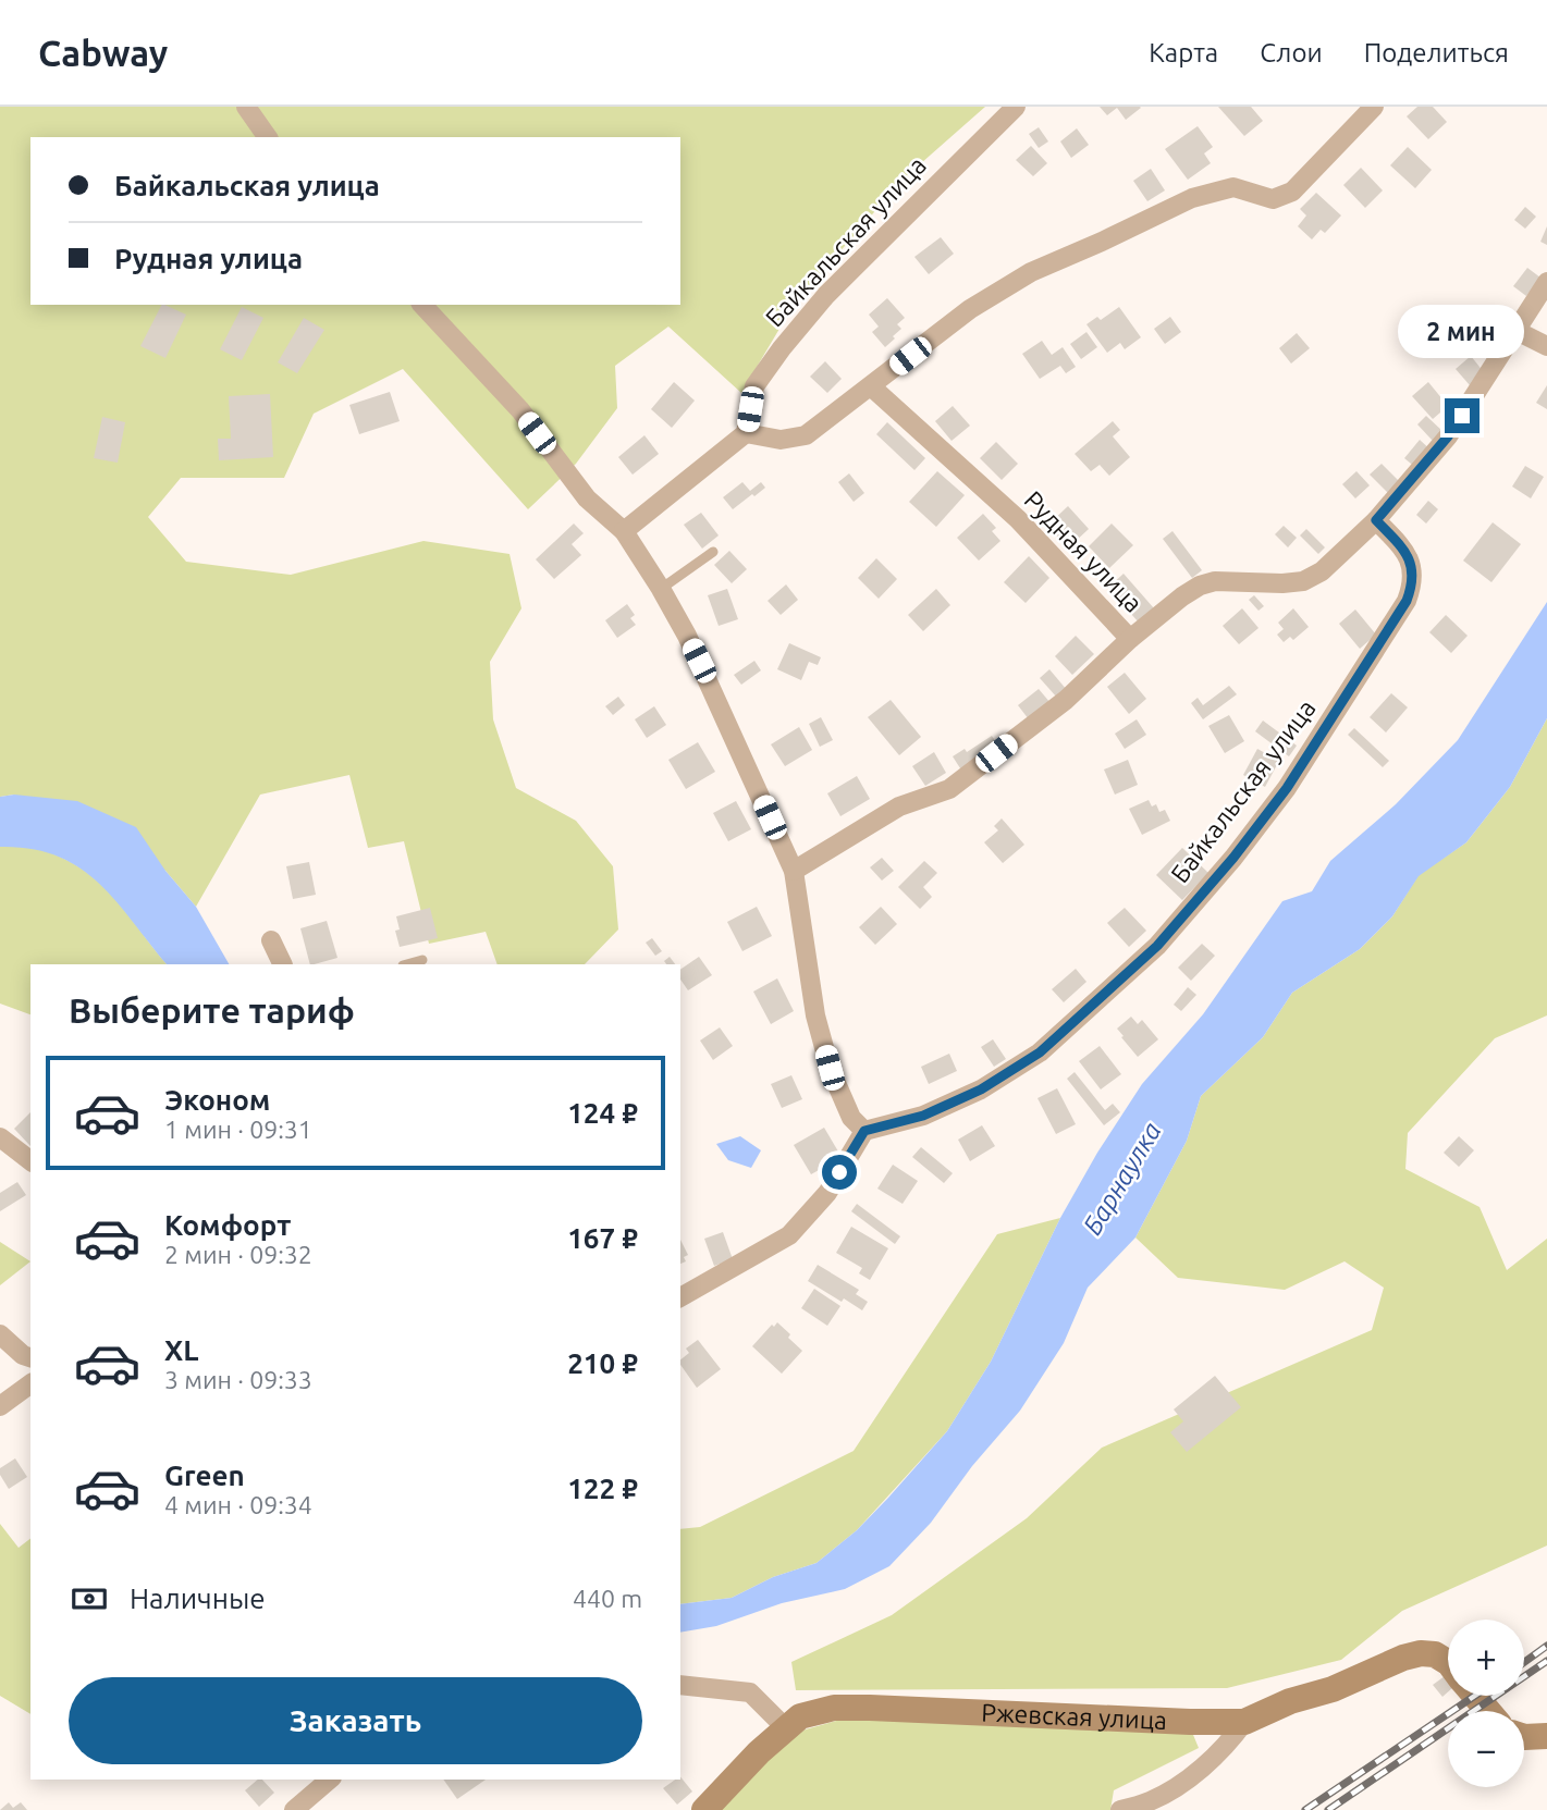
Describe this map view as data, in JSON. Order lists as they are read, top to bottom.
{
  "streets": {
    "main road": ["Ржевская улица"],
    "street": ["Байкальская улица", "Рудная улица"]
  },
  "crossings": [
    ["Байкальская улица", "Рудная улица"]
  ],
  "water": ["Барнаулка"],
  "page": {
    "header": "Cabway",
    "nav": ["Карта", "Слои", "Поделиться"],
    "banner": ["Байкальская улица", "Рудная улица"],
    "bubble": "2 мин",
    "heading": "Выберите тариф",
    "list": [
      {
        "name": "Эконом",
        "note": "1 мин · 09:31",
        "value": "124 ₽"
      },
      {
        "name": "Комфорт",
        "note": "2 мин · 09:32",
        "value": "167 ₽"
      },
      {
        "name": "XL",
        "note": "3 мин · 09:33",
        "value": "210 ₽"
      },
      {
        "name": "Green",
        "note": "4 мин · 09:34",
        "value": "122 ₽"
      }
    ],
    "pay": ["Наличные", "440 m"],
    "map_buttons": ["+", "−"],
    "buttons": "Заказать"
  }
}
